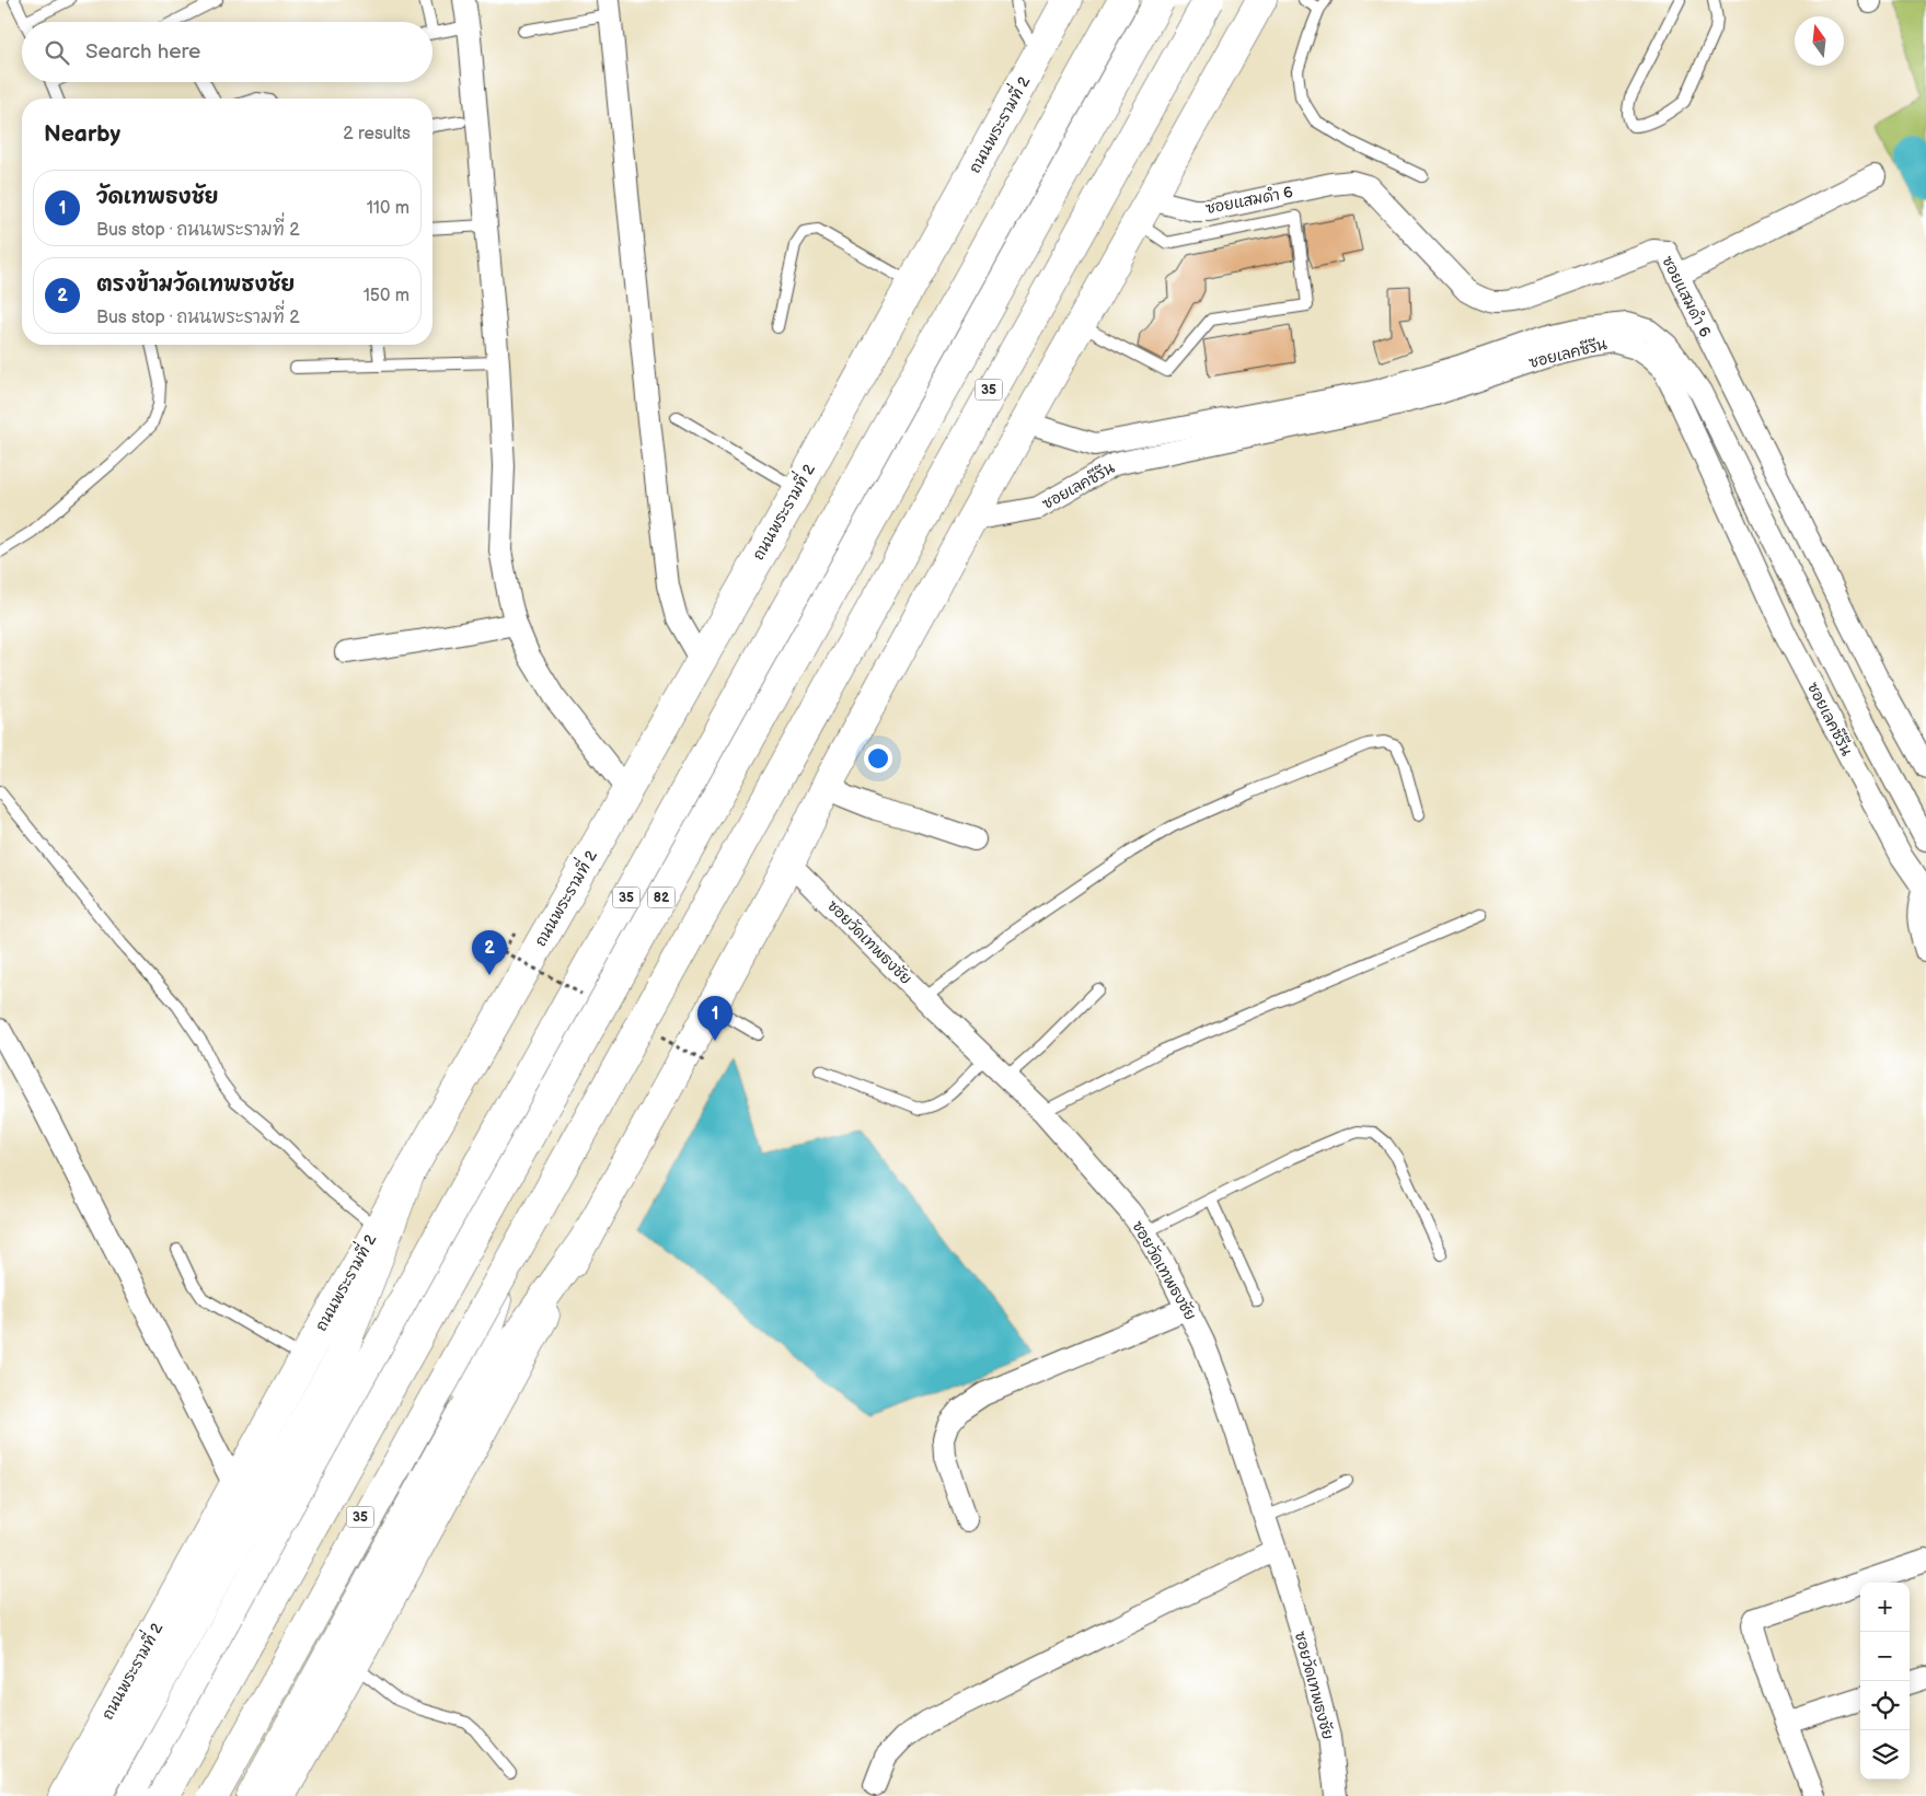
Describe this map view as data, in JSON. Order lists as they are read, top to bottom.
{
  "streets": {
    "main road": ["ถนนพระรามที่ 2", "35", "82"],
    "street": ["ซอยแสมดำ 6", "ซอยเลคซีรีน", "ซอยวัดเทพธงชัย"]
  },
  "north": "top",
  "page": {
    "search": "Search here",
    "heading": ["Nearby", "2 results"],
    "list": [
      {
        "mark": "1",
        "name": "วัดเทพธงชัย",
        "note": "Bus stop · ถนนพระรามที่ 2",
        "value": "110 m"
      },
      {
        "mark": "2",
        "name": "ตรงข้ามวัดเทพธงชัย",
        "note": "Bus stop · ถนนพระรามที่ 2",
        "value": "150 m"
      }
    ],
    "pins": ["2", "1"],
    "map_buttons": ["+", "−"]
  }
}
